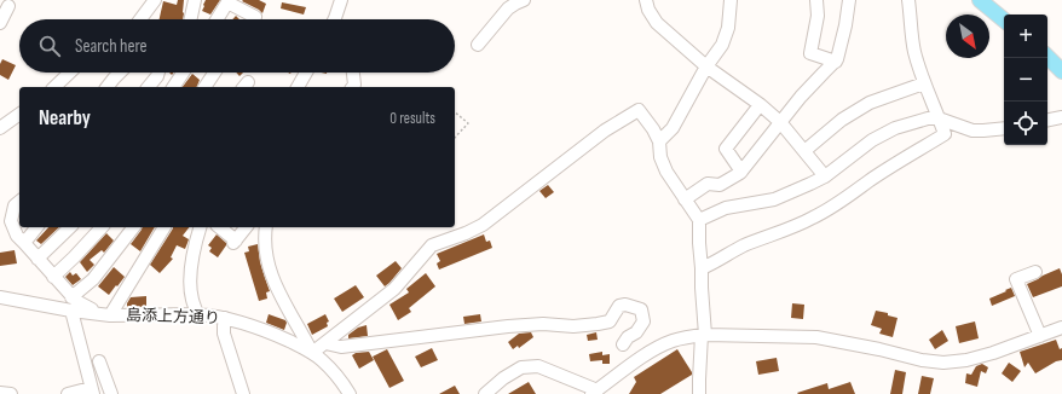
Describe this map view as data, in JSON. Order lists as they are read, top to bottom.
{
  "streets": {
    "street": ["島添上方通り"]
  },
  "north": "bottom right",
  "page": {
    "map_buttons": ["+", "−"],
    "search": "Search here",
    "heading": ["Nearby", "0 results"]
  }
}
